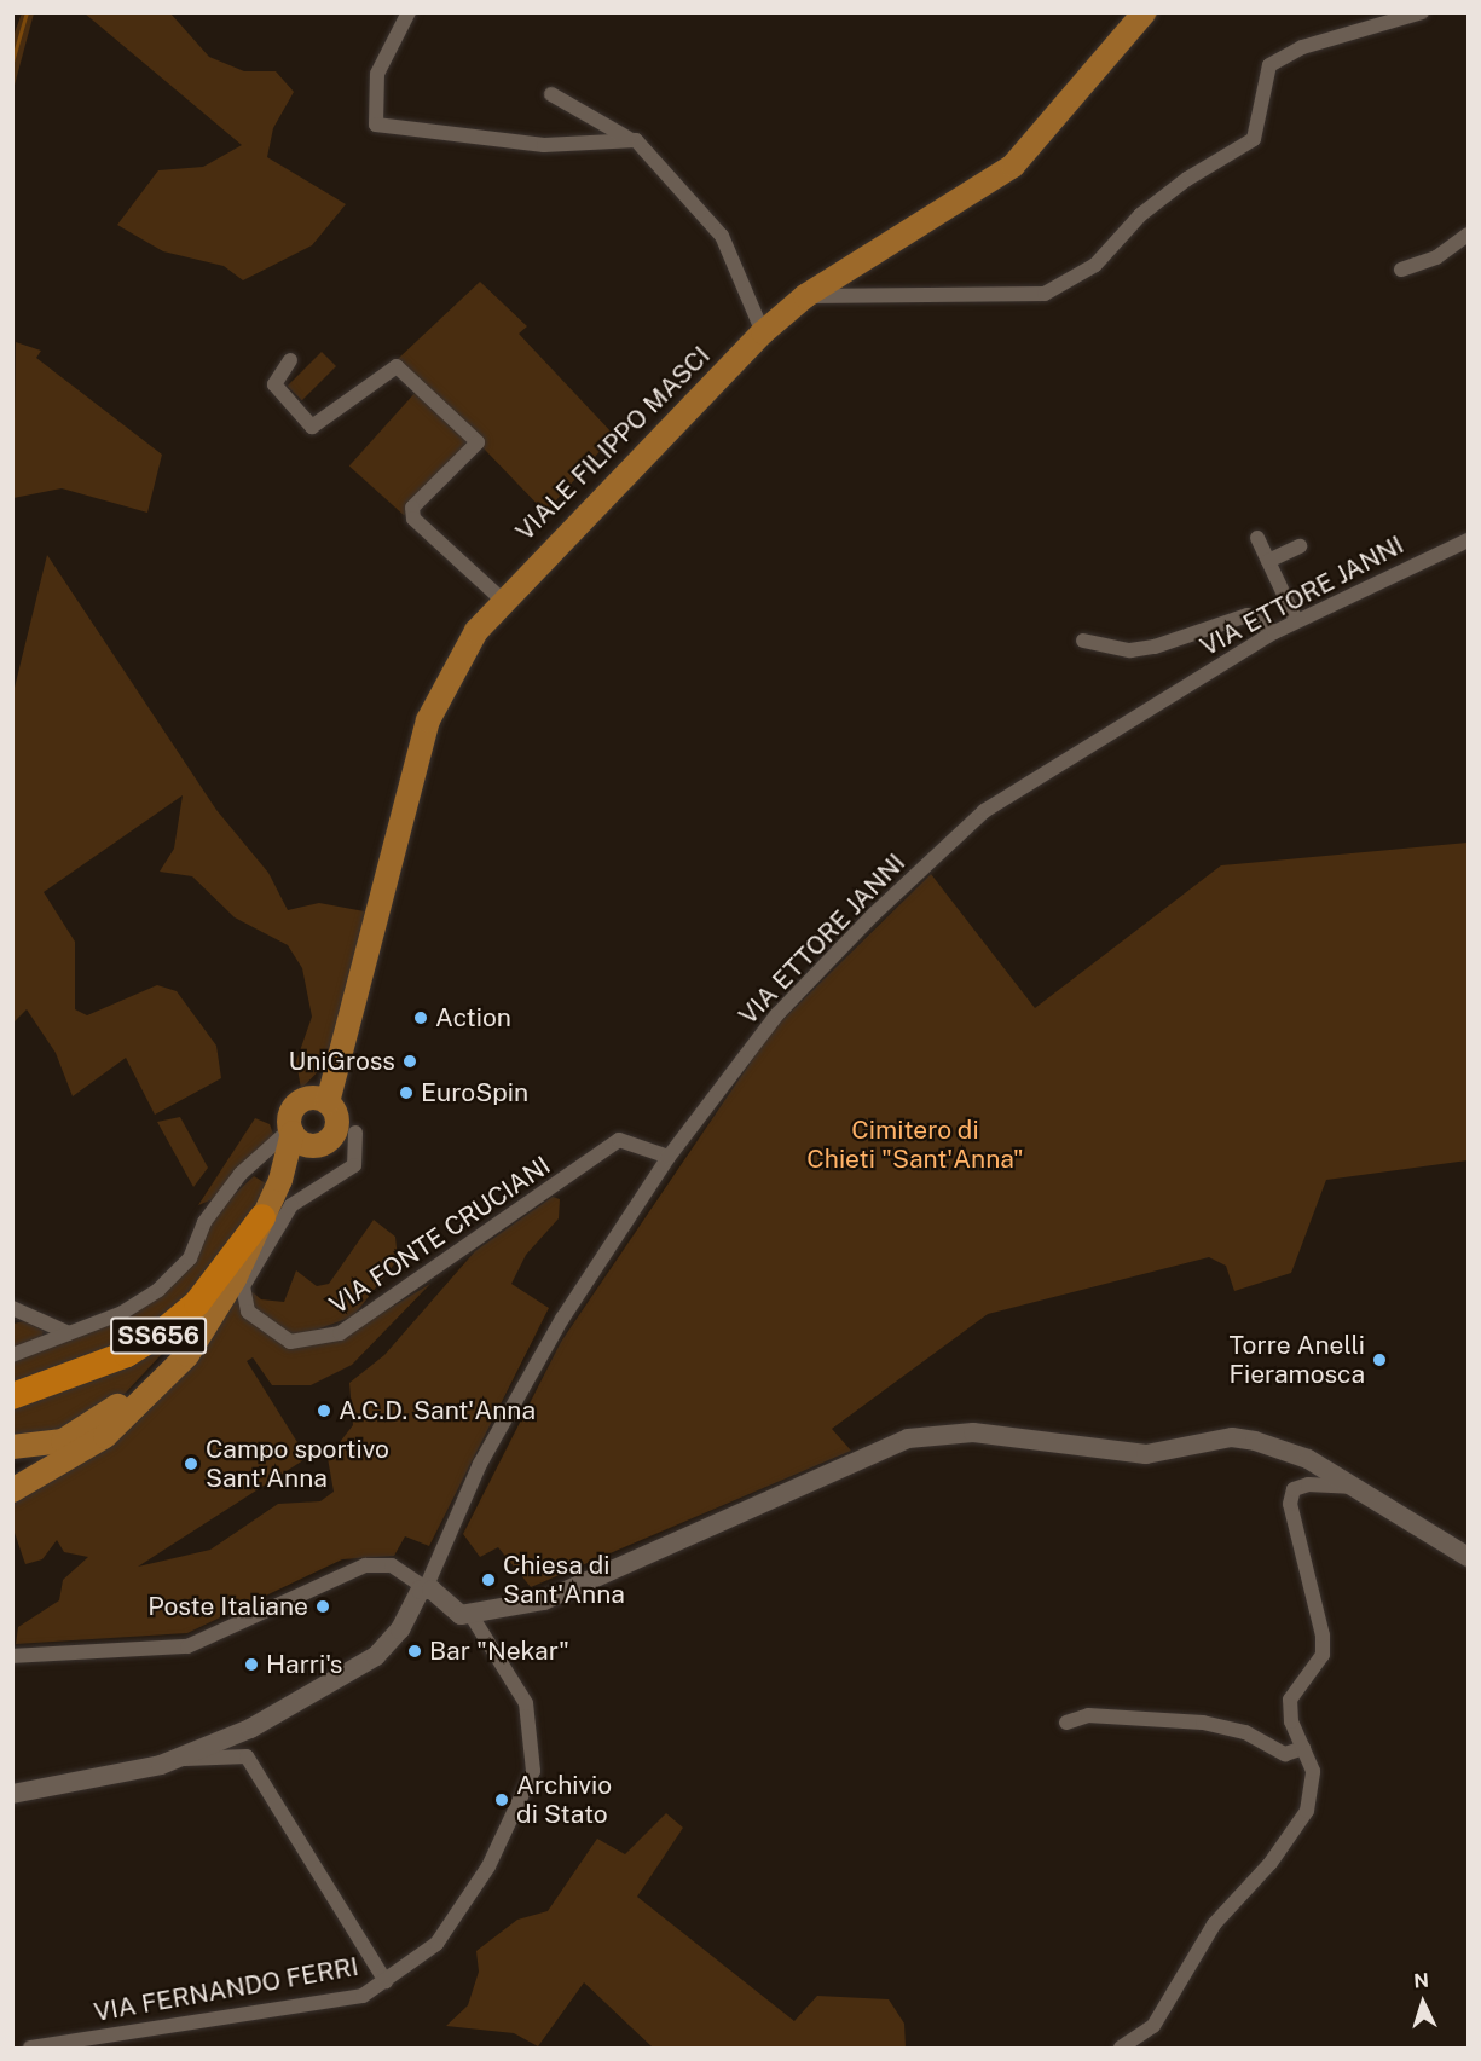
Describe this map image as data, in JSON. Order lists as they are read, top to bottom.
{
  "streets": {
    "highway": ["SS656"],
    "main road": ["VIALE FILIPPO MASCI"],
    "street": ["VIA ETTORE JANNI", "VIA FONTE CRUCIANI", "VIA FERNANDO FERRI"]
  },
  "crossings": [
    ["VIA ETTORE JANNI", "VIA FONTE CRUCIANI"]
  ],
  "parks": ["Cimitero di Chieti \"Sant'Anna\""],
  "places": [
    "Action",
    "UniGross",
    "EuroSpin",
    "Torre Anelli Fieramosca",
    "A.C.D. Sant'Anna",
    "Campo sportivo Sant'Anna",
    "Chiesa di Sant'Anna",
    "Poste Italiane",
    "Bar \"Nekar\"",
    "Harri's",
    "Archivio di Stato"
  ],
  "north": "top"
}
